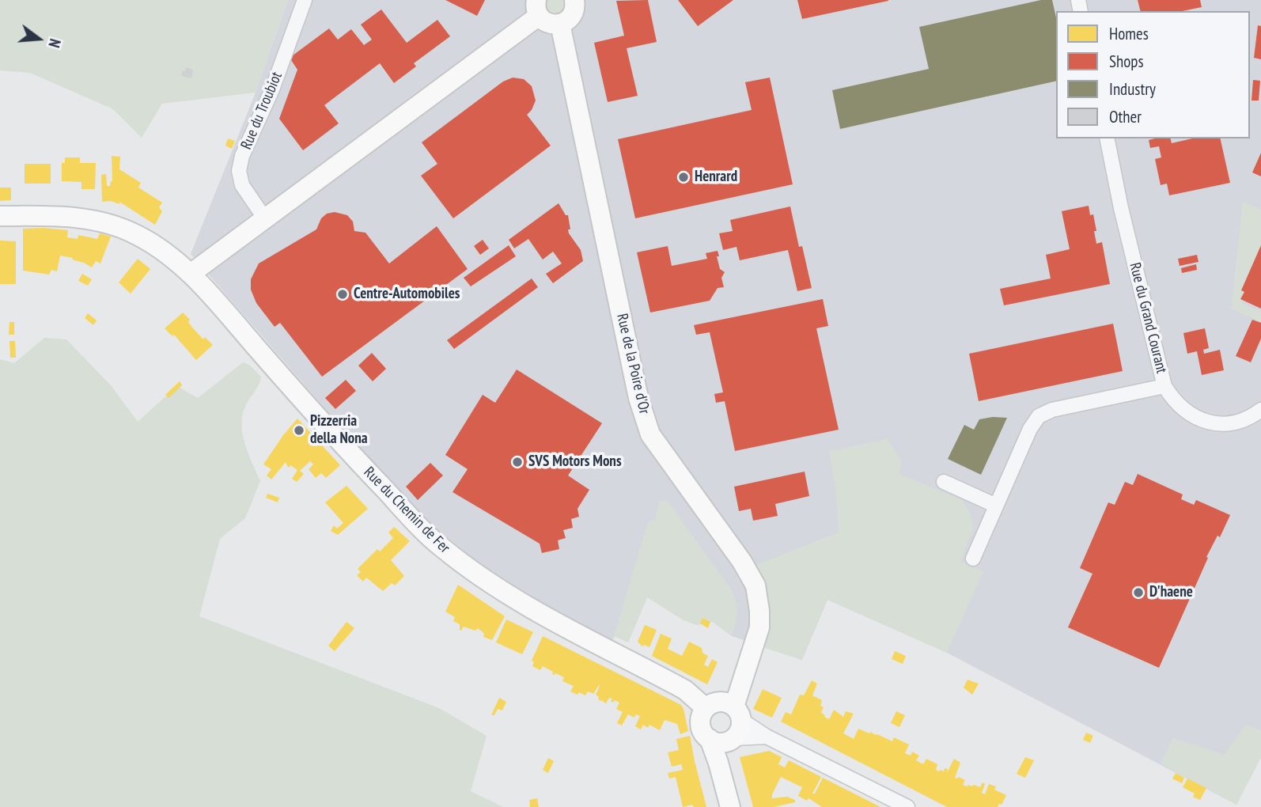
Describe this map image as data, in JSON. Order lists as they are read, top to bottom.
{
  "streets": {
    "street": [
      "Rue du Troubiot",
      "Rue du Grand Courant",
      "Rue de la Poire d'Or",
      "Rue du Chemin de Fer"
    ]
  },
  "crossings": [
    ["Rue de la Poire d'Or", "Rue du Chemin de Fer"]
  ],
  "places": [
    "Henrard",
    "Centre-Automobiles",
    "Pizzerria della Nona",
    "SVS Motors Mons",
    "D'haene"
  ],
  "legend": [
    "Homes",
    "Shops",
    "Industry",
    "Other"
  ],
  "north": "right"
}
